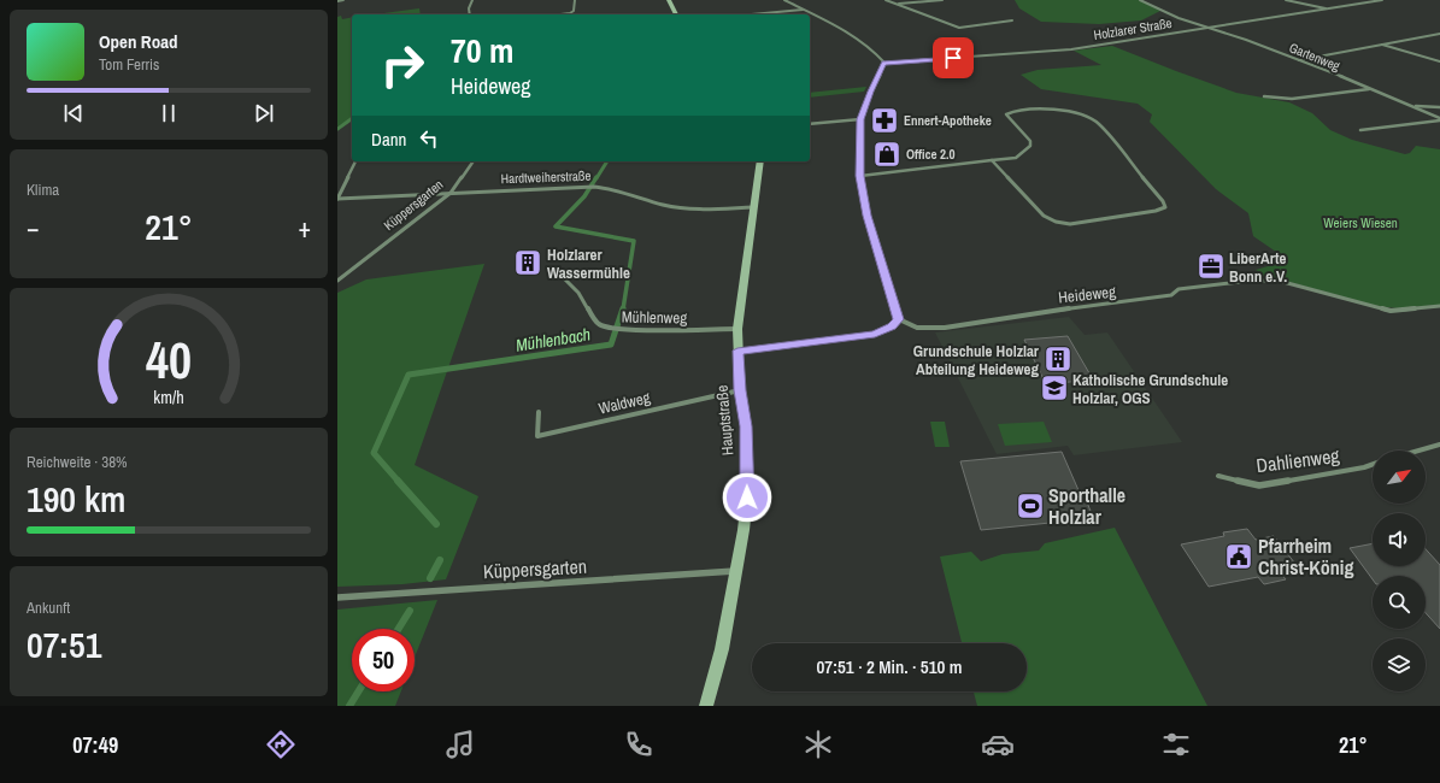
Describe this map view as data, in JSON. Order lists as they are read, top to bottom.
{
  "streets": {
    "main road": ["Hauptstraße"],
    "street": [
      "Holzlarer Straße",
      "Gartenweg",
      "Hardtweiherstraße",
      "Küppersgarten",
      "Heideweg",
      "Mühlenweg",
      "Waldweg",
      "Dahlienweg"
    ]
  },
  "crossings": [
    ["Holzlarer Straße", "Gartenweg"],
    ["Hardtweiherstraße", "Küppersgarten"],
    ["Hardtweiherstraße", "Hauptstraße"],
    ["Küppersgarten", "Hauptstraße"],
    ["Mühlenweg", "Hauptstraße"],
    ["Waldweg", "Hauptstraße"]
  ],
  "water": ["Mühlenbach"],
  "parks": ["Weiers Wiesen"],
  "places": {
    "pharmacy": ["Ennert-Apotheke"],
    "shop": ["Office 2.0"],
    "building": ["Holzlarer Wassermühle", "Grundschule Holzlar Abteilung Heideweg"],
    "office": ["LiberArte Bonn e.V."],
    "school or university": ["Katholische Grundschule Holzlar, OGS"],
    "sports": ["Sporthalle Holzlar"],
    "public building": ["Pfarrheim Christ-König"]
  },
  "north": "top right",
  "page": {
    "turn": ["70 m", "Heideweg"],
    "song": ["Open Road", "Tom Ferris"],
    "then": "Dann",
    "tile": [
      "Klima",
      ["Reichweite · 38%", "190 km"],
      ["Ankunft", "07:51"]
    ],
    "heat": ["−", "21°", "+"],
    "limit": "50",
    "trip": "07:51 · 2 Min. · 510 m",
    "tabs": ["07:49", "21°"],
    "gauge": ["40", "km/h"]
  }
}
